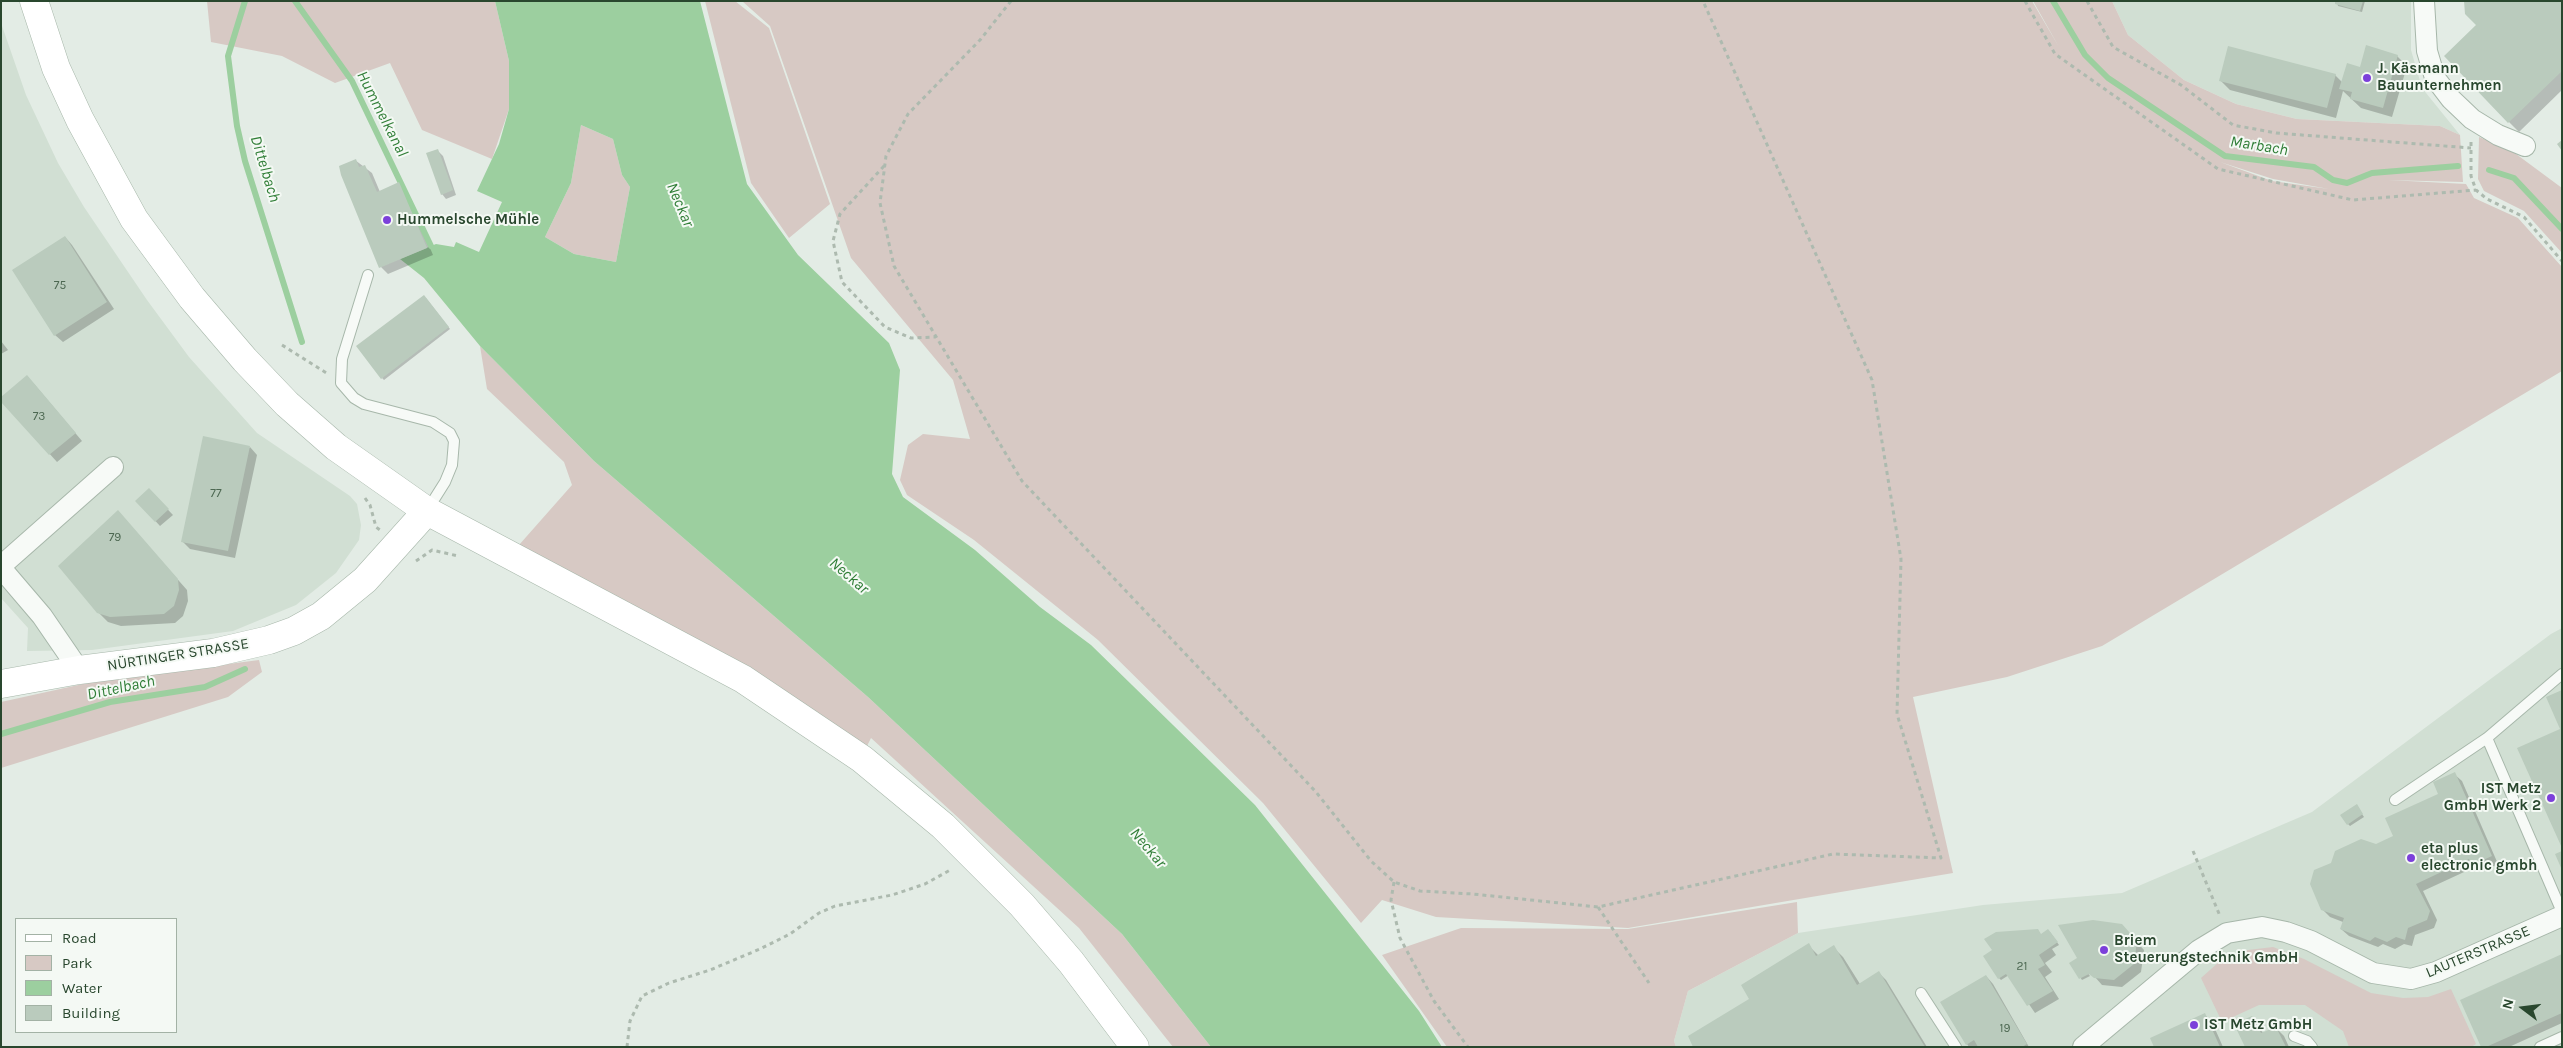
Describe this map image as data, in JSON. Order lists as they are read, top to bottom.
{
  "streets": {
    "street": ["NÜRTINGER STRASSE", "LAUTERSTRASSE"]
  },
  "water": [
    "Hummelkanal",
    "Marbach",
    "Dittelbach",
    "Neckar"
  ],
  "places": [
    "J. Käsmann Bauunternehmen",
    "Hummelsche Mühle",
    "IST Metz GmbH Werk 2",
    "eta plus electronic gmbh",
    "Briem Steuerungstechnik GmbH",
    "IST Metz GmbH"
  ],
  "house_numbers": [
    "75",
    "73",
    "77",
    "79",
    "21",
    "19"
  ],
  "legend": [
    "Road",
    "Park",
    "Water",
    "Building"
  ],
  "north": "left"
}
